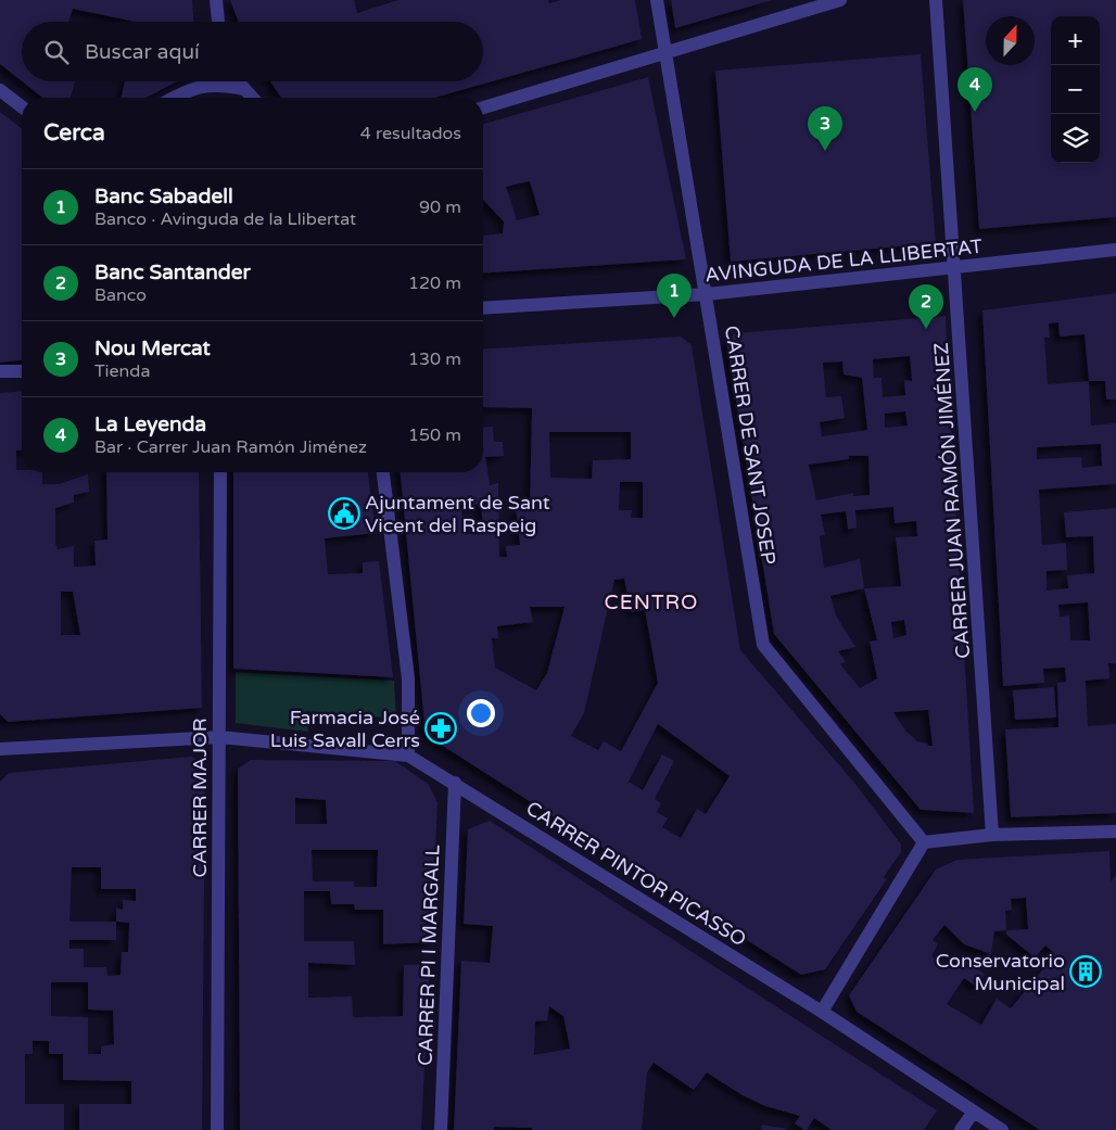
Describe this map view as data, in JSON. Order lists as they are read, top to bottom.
{
  "streets": {
    "street": [
      "AVINGUDA DE LA LLIBERTAT",
      "CARRER DE SANT JOSEP",
      "CARRER JUAN RAMÓN JIMÉNEZ",
      "CARRER MAJOR",
      "CARRER PINTOR PICASSO",
      "CARRER PI I MARGALL"
    ]
  },
  "crossings": [
    ["AVINGUDA DE LA LLIBERTAT", "CARRER DE SANT JOSEP"],
    ["AVINGUDA DE LA LLIBERTAT", "CARRER JUAN RAMÓN JIMÉNEZ"],
    ["CARRER MAJOR", "CARRER PINTOR PICASSO"],
    ["CARRER PINTOR PICASSO", "CARRER PI I MARGALL"]
  ],
  "districts": ["CENTRO"],
  "places": {
    "public building": ["Ajuntament de Sant Vicent del Raspeig"],
    "pharmacy": ["Farmacia José Luis Savall Cerrs"],
    "building": ["Conservatorio Municipal"]
  },
  "north": "top",
  "page": {
    "map_buttons": ["+", "−"],
    "search": "Buscar aquí",
    "pins": [
      "4",
      "3",
      "1",
      "2"
    ],
    "heading": ["Cerca", "4 resultados"],
    "list": [
      {
        "mark": "1",
        "name": "Banc Sabadell",
        "note": "Banco · Avinguda de la Llibertat",
        "value": "90 m"
      },
      {
        "mark": "2",
        "name": "Banc Santander",
        "note": "Banco",
        "value": "120 m"
      },
      {
        "mark": "3",
        "name": "Nou Mercat",
        "note": "Tienda",
        "value": "130 m"
      },
      {
        "mark": "4",
        "name": "La Leyenda",
        "note": "Bar · Carrer Juan Ramón Jiménez",
        "value": "150 m"
      }
    ]
  }
}
